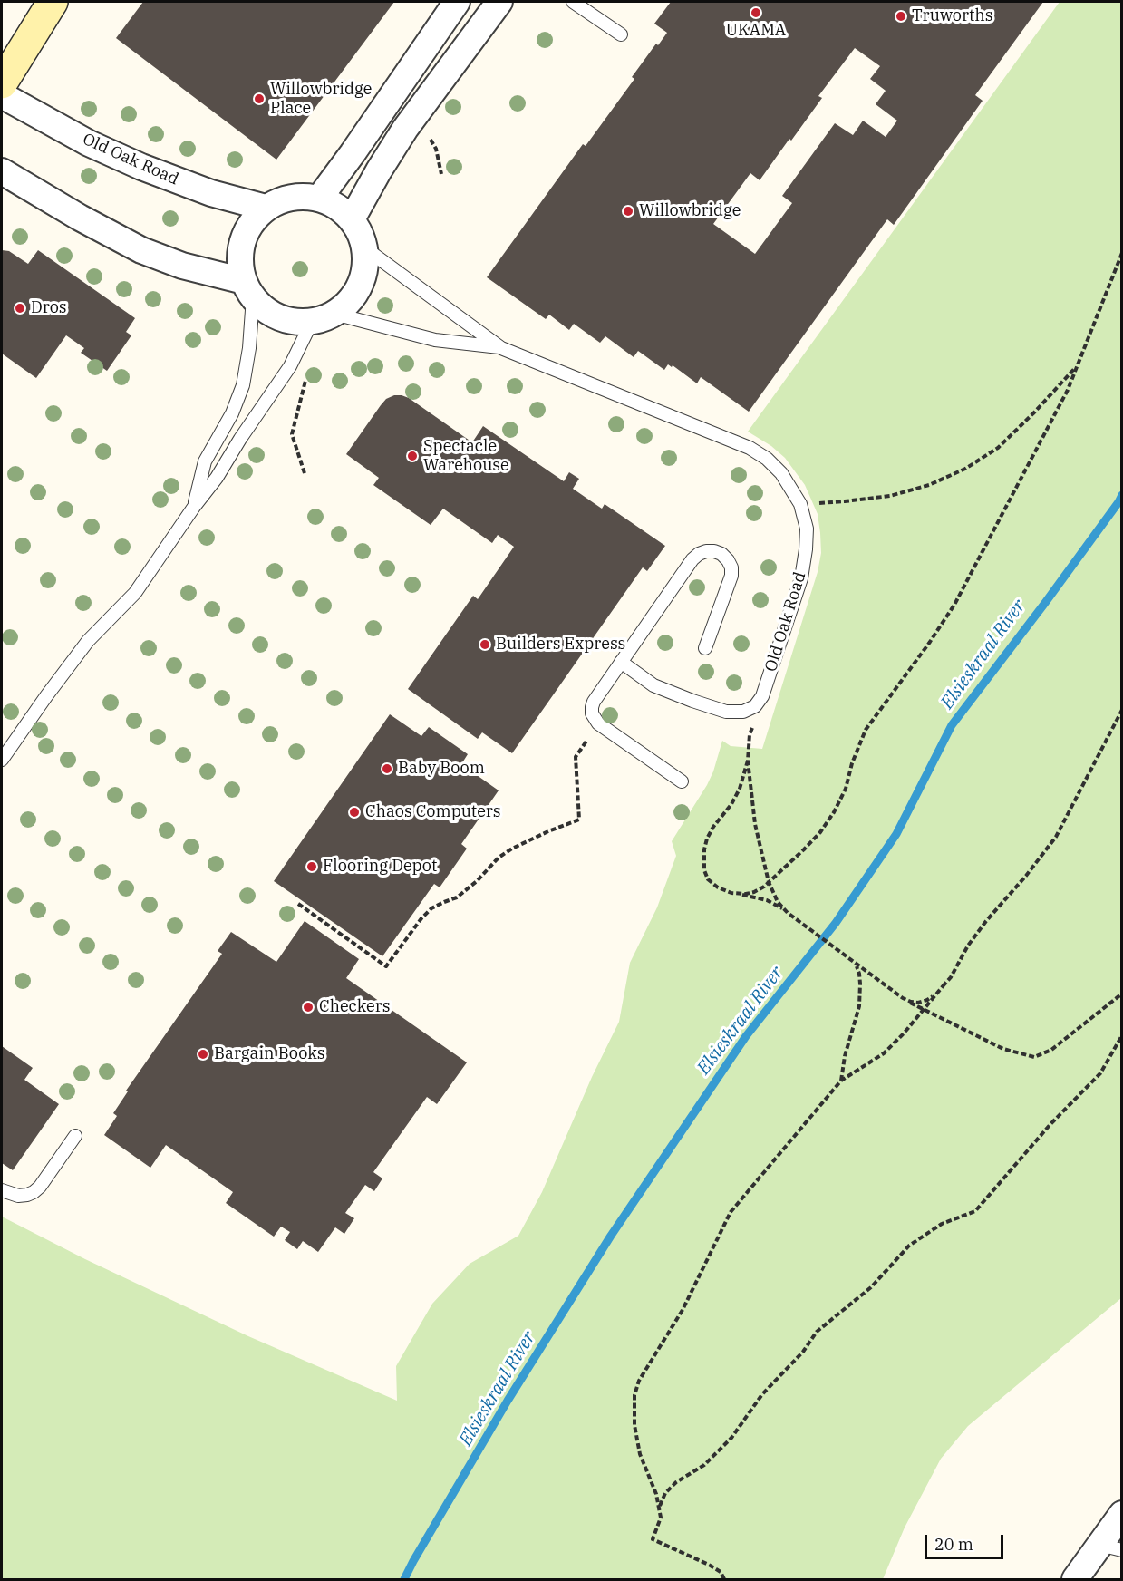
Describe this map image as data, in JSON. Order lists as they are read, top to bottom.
{
  "streets": {
    "street": ["Old Oak Road"]
  },
  "water": ["Elsieskraal River"],
  "places": [
    "UKAMA",
    "Truworths",
    "Willowbridge Place",
    "Willowbridge",
    "Dros",
    "Spectacle Warehouse",
    "Builders Express",
    "Baby Boom",
    "Chaos Computers",
    "Flooring Depot",
    "Checkers",
    "Bargain Books"
  ],
  "scale_bar": "20 m"
}
